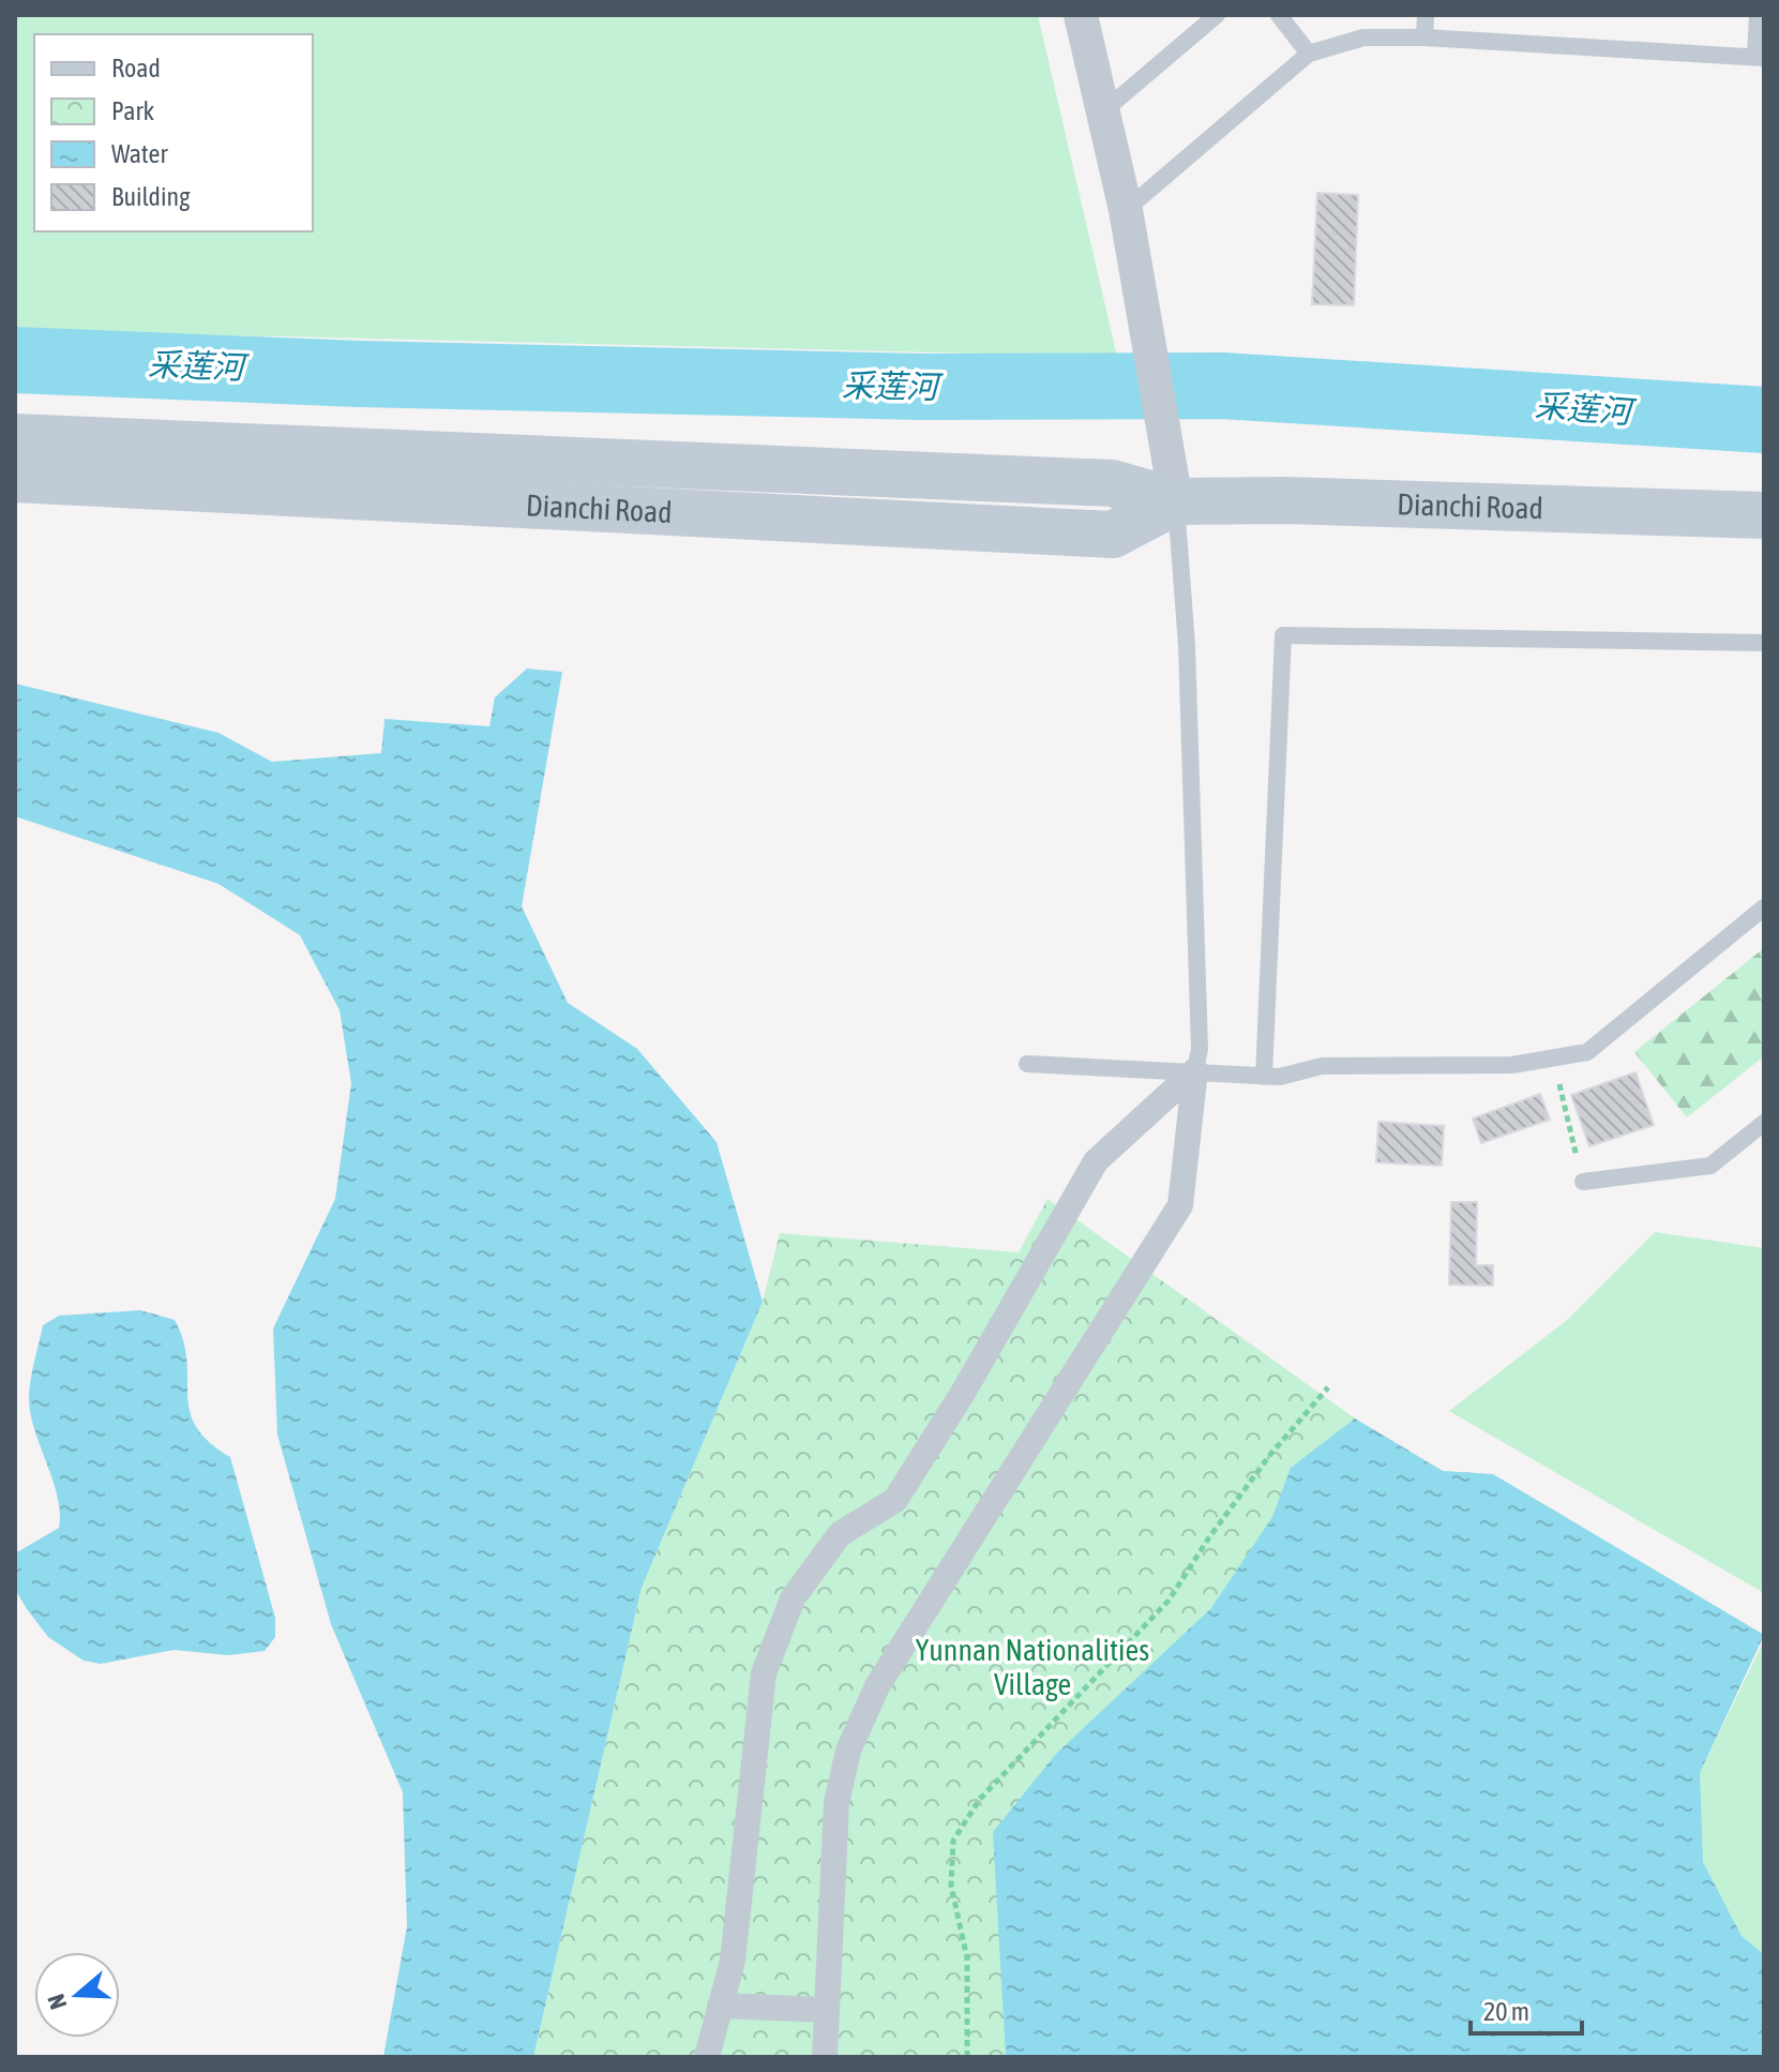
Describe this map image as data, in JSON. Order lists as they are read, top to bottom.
{
  "streets": {
    "main road": ["Dianchi Road"]
  },
  "water": ["采莲河"],
  "parks": ["Yunnan Nationalities Village"],
  "legend": [
    "Road",
    "Park",
    "Water",
    "Building"
  ],
  "scale_bar": "20 m",
  "north": "left"
}
